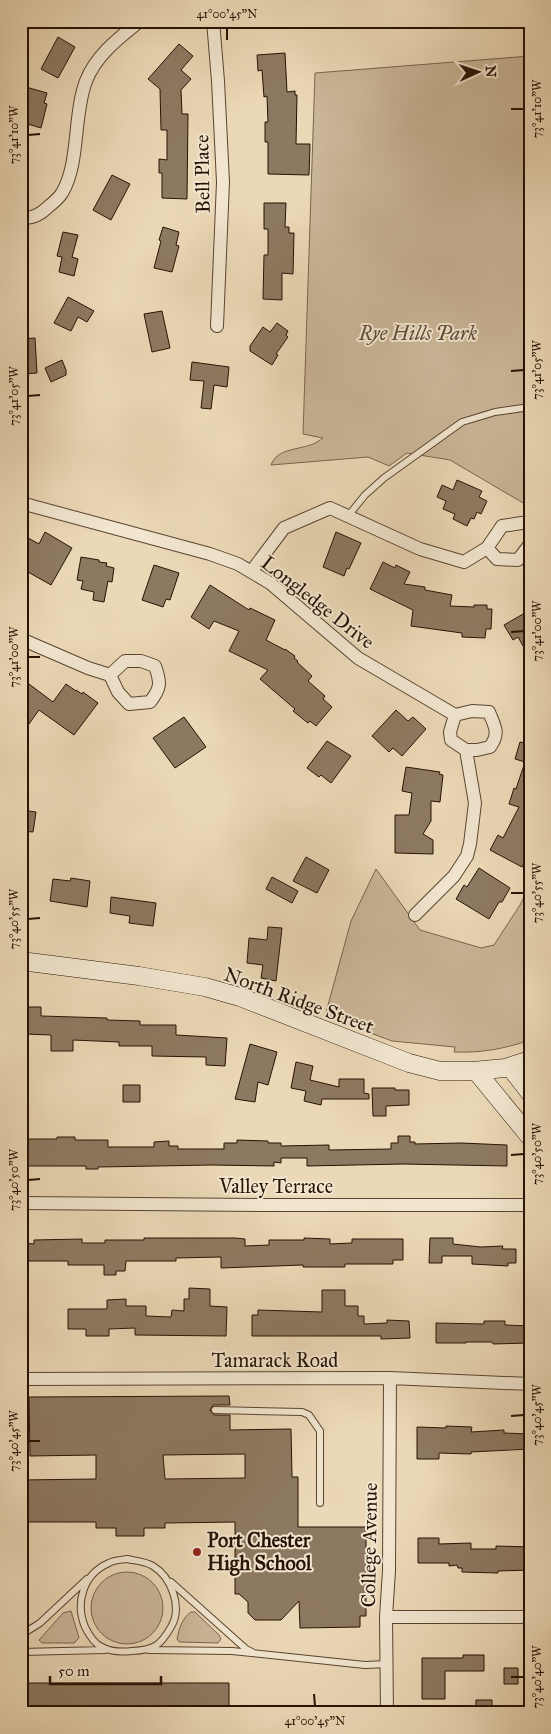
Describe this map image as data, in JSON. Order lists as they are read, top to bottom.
{
  "streets": {
    "street": [
      "Bell Place",
      "Longledge Drive",
      "North Ridge Street",
      "Valley Terrace",
      "Tamarack Road",
      "College Avenue"
    ]
  },
  "crossings": [
    ["Tamarack Road", "College Avenue"]
  ],
  "parks": ["Rye Hills Park"],
  "places": ["Port Chester High School"],
  "scale_bar": "50 m",
  "north": "right",
  "coordinates": [
    "41°00'45\"N",
    "73°41'10\"W",
    "73°41'05\"W",
    "73°41'00\"W",
    "73°40'55\"W",
    "73°40'50\"W",
    "73°40'45\"W",
    "73°40'40\"W"
  ]
}
